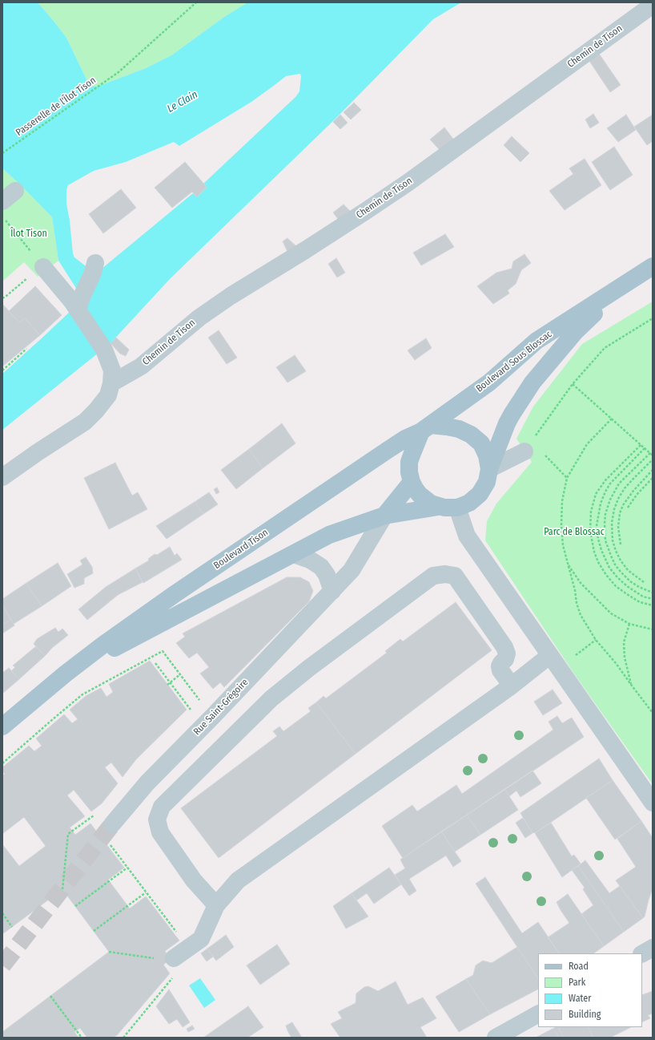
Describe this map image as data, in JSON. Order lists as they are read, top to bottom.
{
  "streets": {
    "main road": ["Boulevard Sous Blossac", "Boulevard Tison"],
    "street": ["Chemin de Tison", "Rue Saint-Grégoire"],
    "path": ["Passerelle de l'Îlot Tison"]
  },
  "crossings": [
    ["Boulevard Sous Blossac", "Boulevard Tison"],
    ["Boulevard Tison", "Rue Saint-Grégoire"]
  ],
  "water": ["Le Clain"],
  "parks": ["Îlot Tison", "Parc de Blossac"],
  "legend": [
    "Road",
    "Park",
    "Water",
    "Building"
  ]
}
